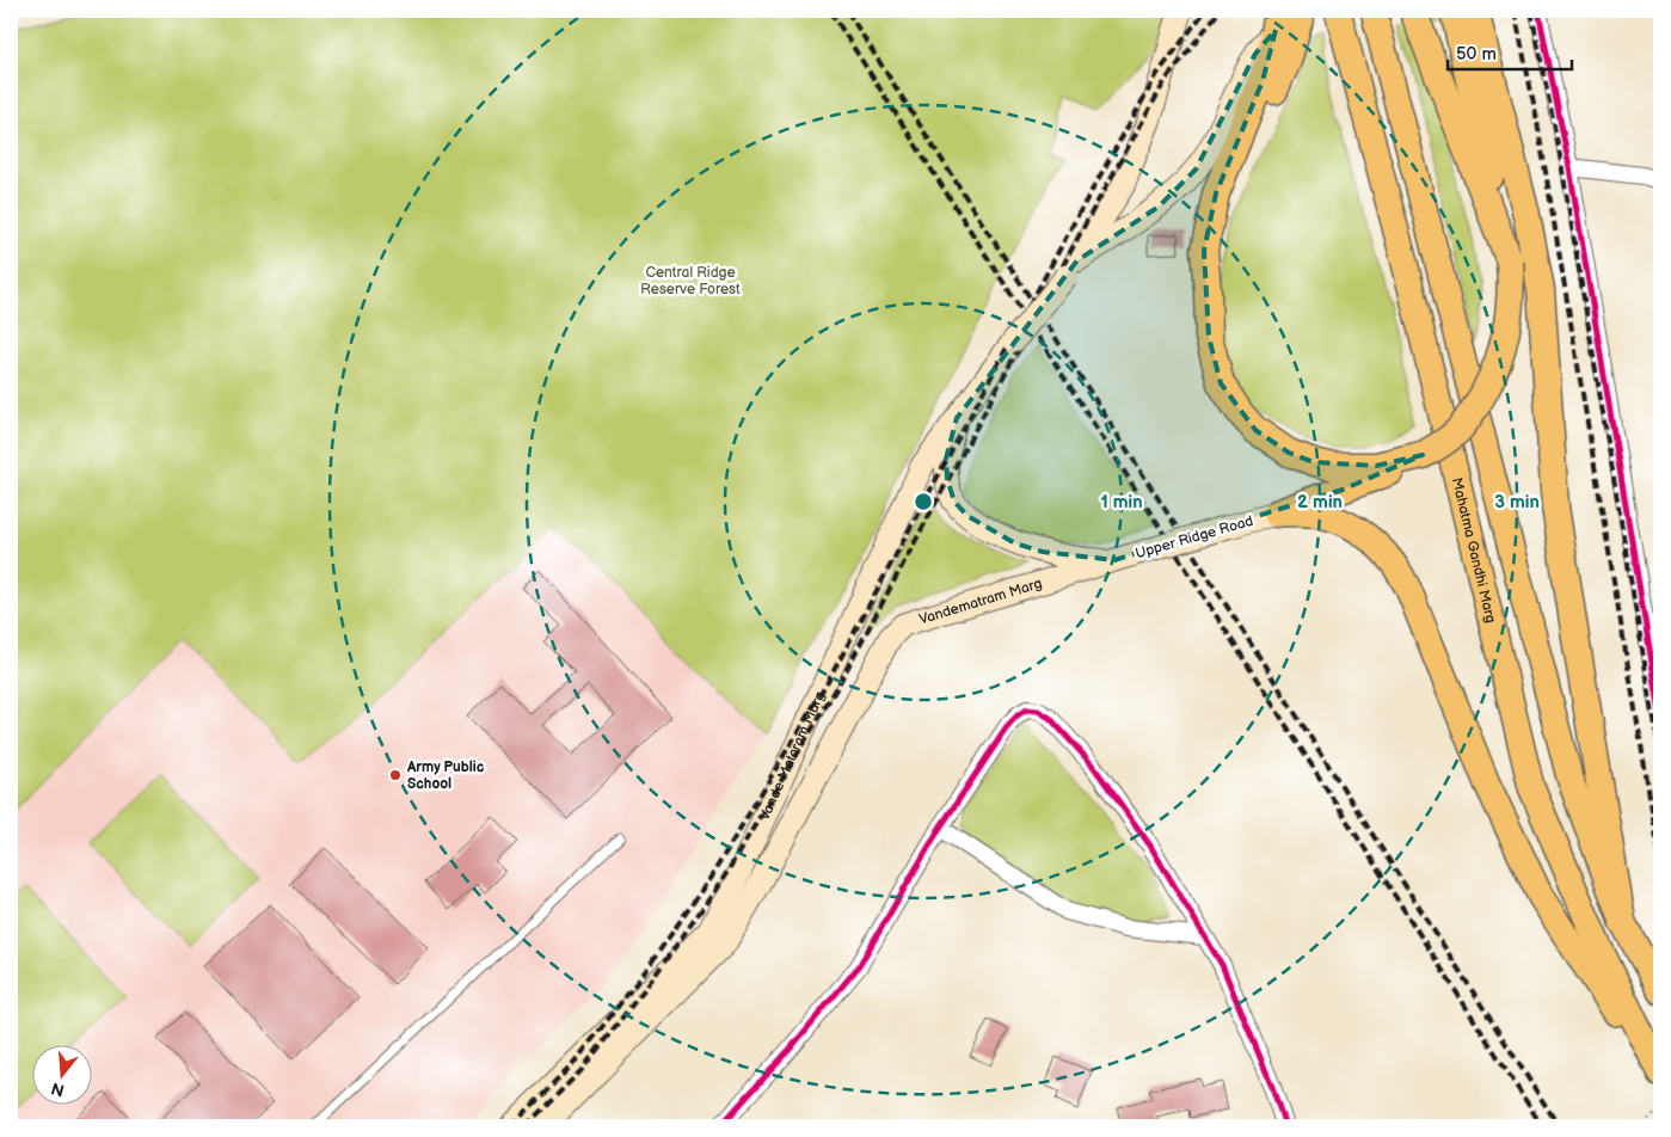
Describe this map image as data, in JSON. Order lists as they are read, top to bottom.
{
  "streets": {
    "main road": [
      "Upper Ridge Road",
      "Mahatma Gandhi Marg",
      "Vandematram Marg",
      "Vande Mataram Marg"
    ]
  },
  "crossings": [
    ["Upper Ridge Road", "Vandematram Marg"],
    ["Vandematram Marg", "Vande Mataram Marg"]
  ],
  "parks": ["Central Ridge Reserve Forest"],
  "places": ["Army Public School"],
  "scale_bar": "50 m",
  "north": "bottom",
  "rings": ["1 min", "2 min", "3 min"]
}
